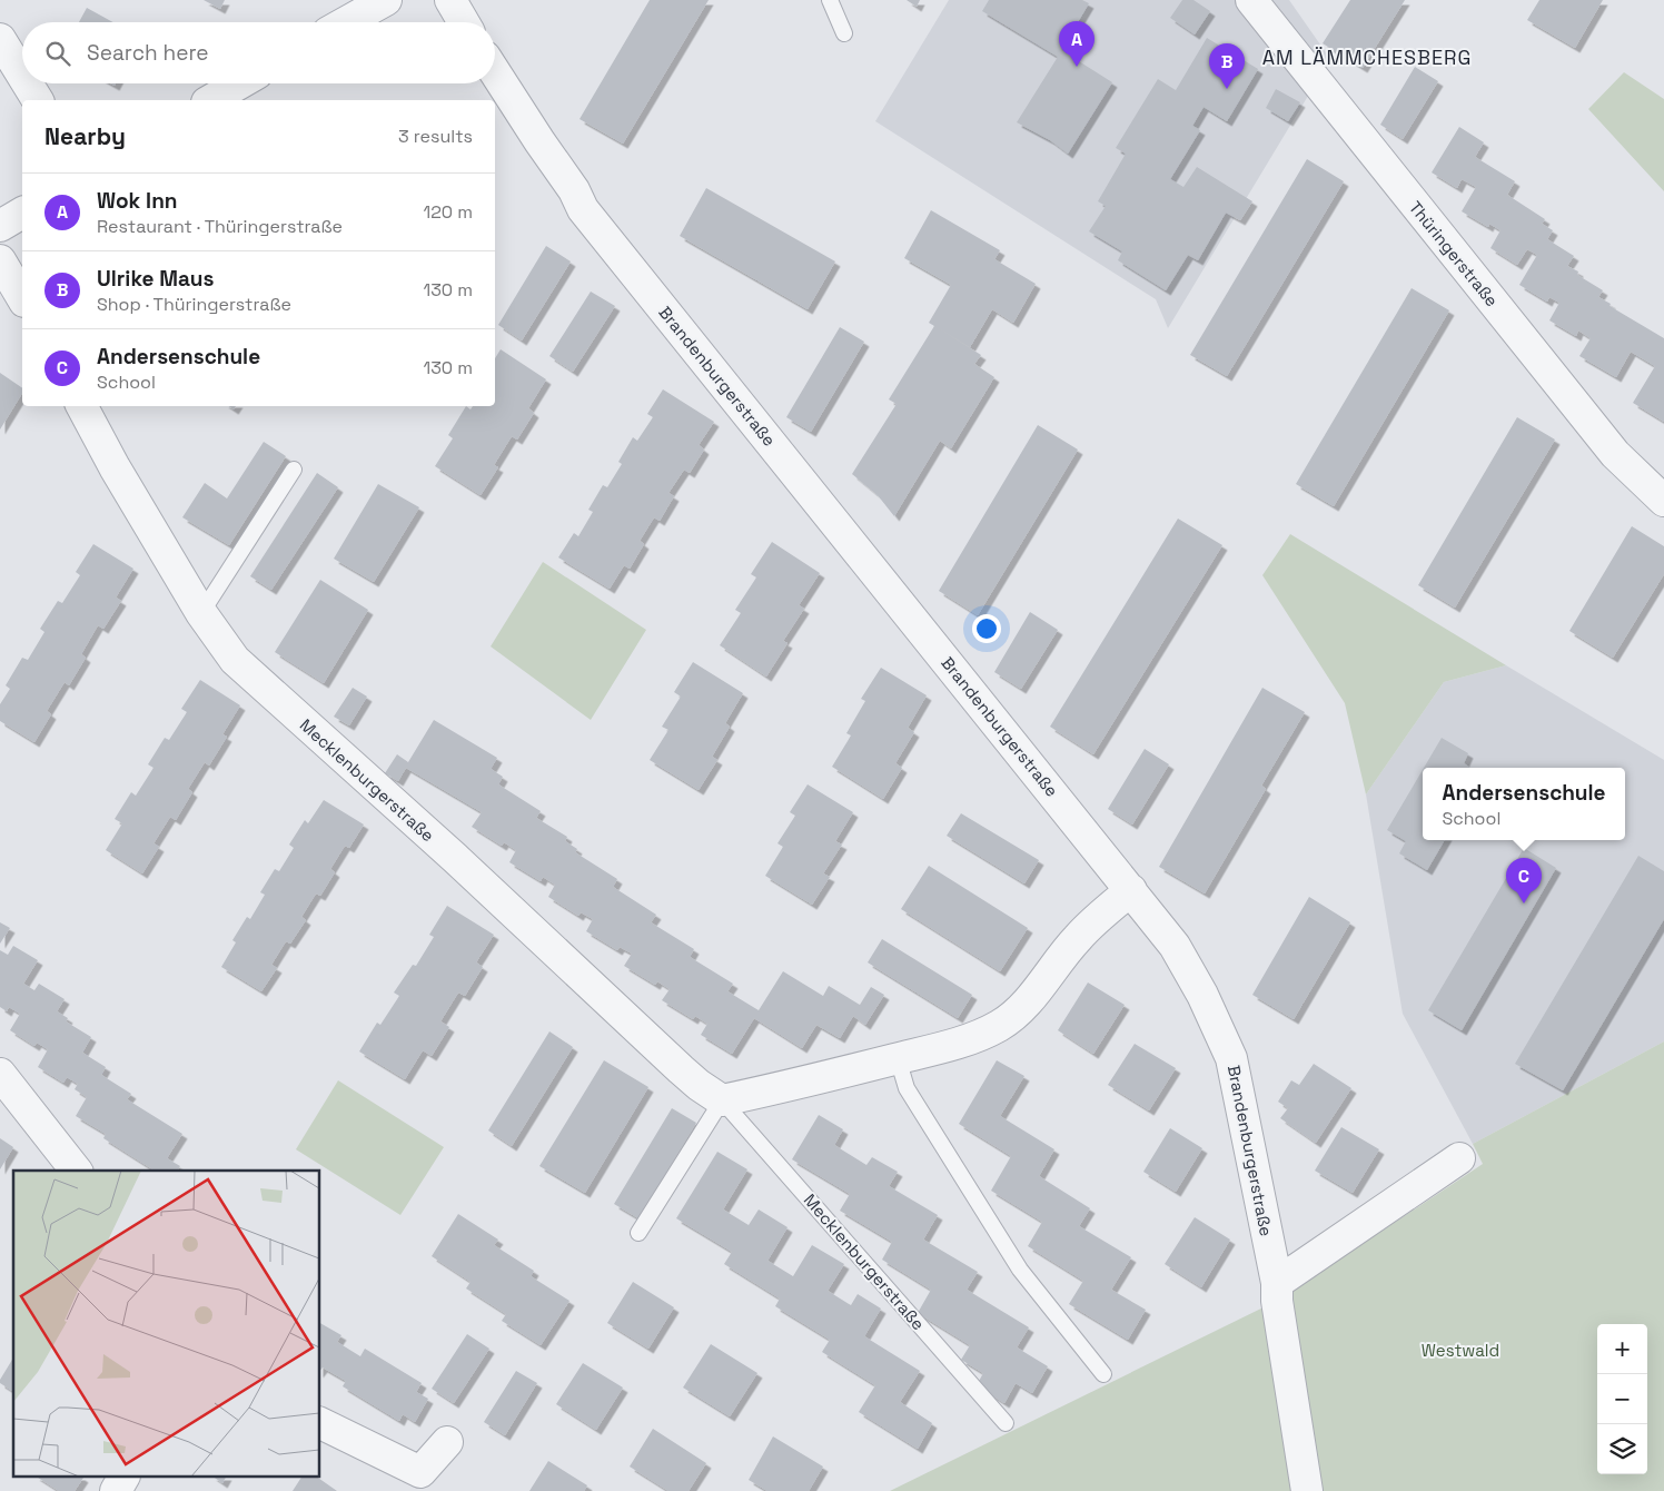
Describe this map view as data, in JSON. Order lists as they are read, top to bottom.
{
  "streets": {
    "street": ["Thüringerstraße", "Brandenburgerstraße", "Mecklenburgerstraße"]
  },
  "districts": ["AM LÄMMCHESBERG"],
  "parks": ["Westwald"],
  "page": {
    "pins": ["A", "B", "C"],
    "search": "Search here",
    "heading": ["Nearby", "3 results"],
    "list": [
      {
        "mark": "A",
        "name": "Wok Inn",
        "note": "Restaurant · Thüringerstraße",
        "value": "120 m"
      },
      {
        "mark": "B",
        "name": "Ulrike Maus",
        "note": "Shop · Thüringerstraße",
        "value": "130 m"
      },
      {
        "mark": "C",
        "name": "Andersenschule",
        "note": "School",
        "value": "130 m"
      }
    ],
    "popup": ["Andersenschule", "School"],
    "map_buttons": ["+", "−"]
  }
}
